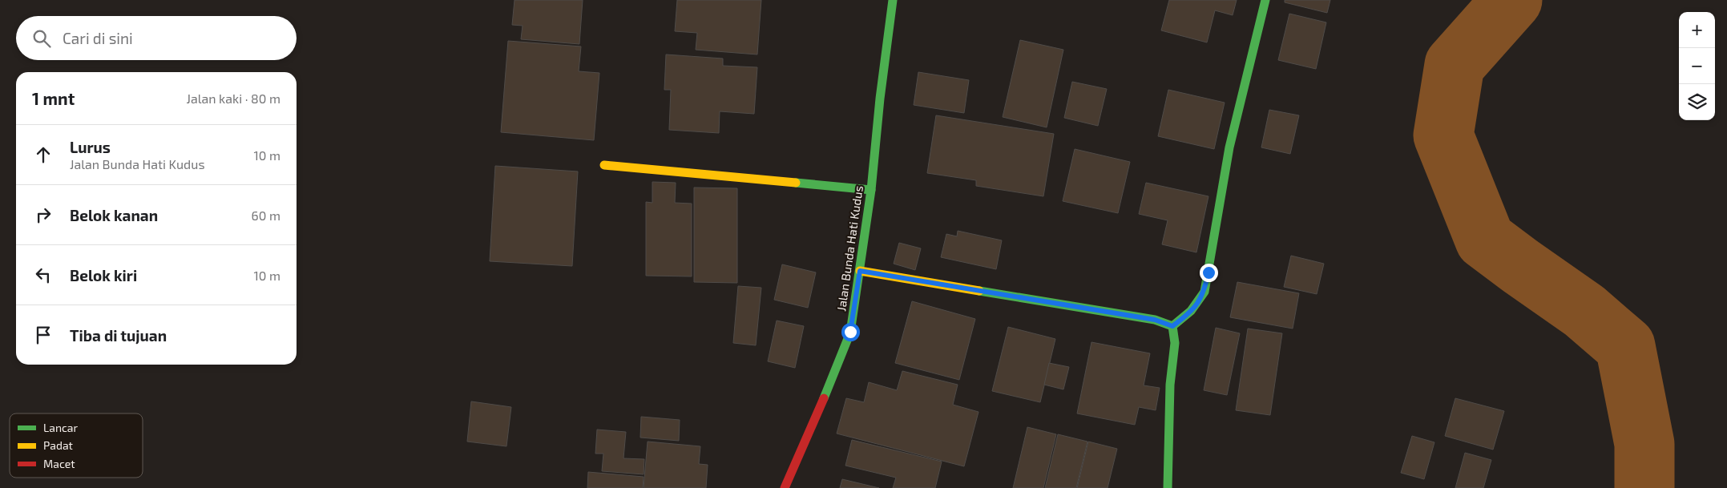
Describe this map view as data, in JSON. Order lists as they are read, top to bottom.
{
  "streets": {
    "street": ["Jalan Bunda Hati Kudus"]
  },
  "legend": ["Lancar", "Padat", "Macet"],
  "page": {
    "map_buttons": ["+", "−"],
    "search": "Cari di sini",
    "heading": ["1 mnt", "Jalan kaki · 80 m"],
    "list": [
      ["Lurus", "Jalan Bunda Hati Kudus", "10 m"],
      ["Belok kanan", "60 m"],
      ["Belok kiri", "10 m"],
      "Tiba di tujuan"
    ]
  }
}
